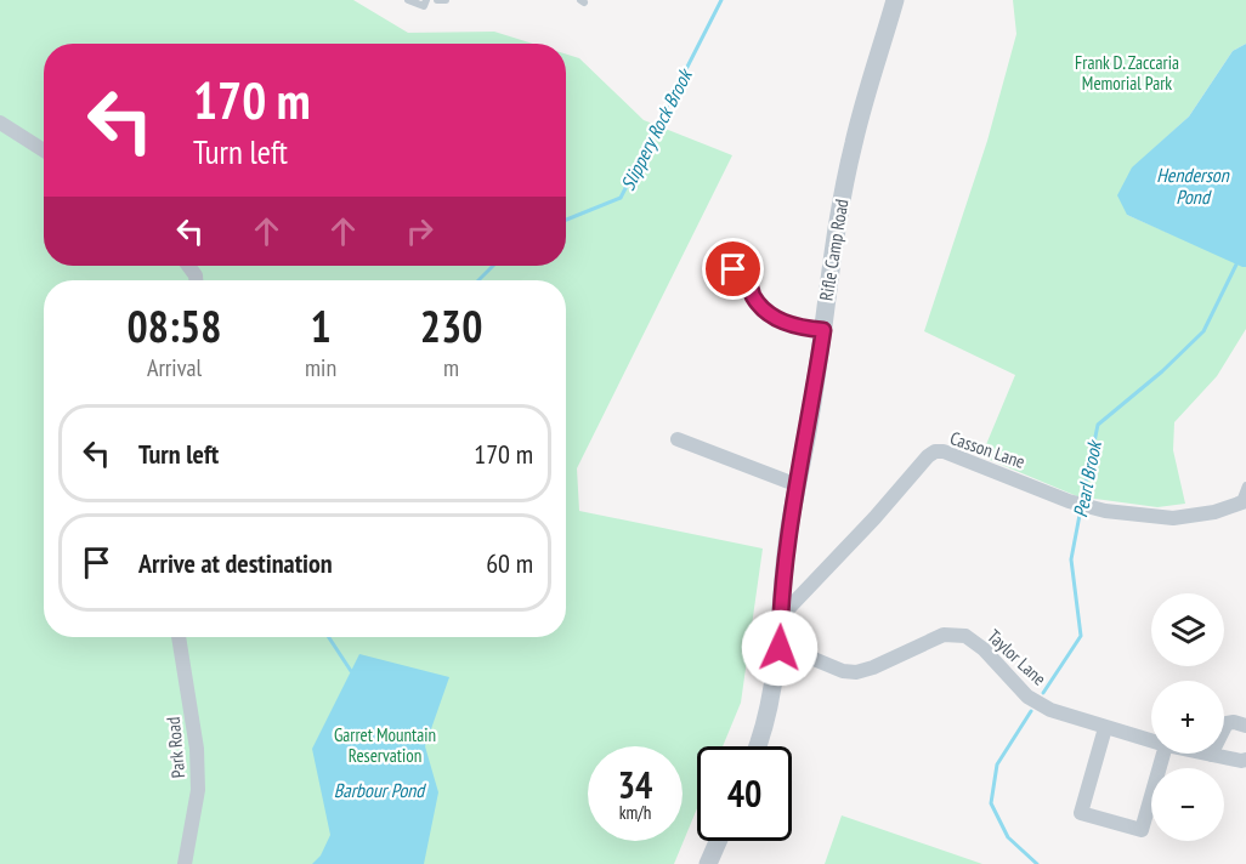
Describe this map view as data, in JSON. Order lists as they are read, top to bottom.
{
  "streets": {
    "street": [
      "Rifle Camp Road",
      "Casson Lane",
      "Taylor Lane",
      "Park Road"
    ]
  },
  "crossings": [
    ["Rifle Camp Road", "Casson Lane"],
    ["Rifle Camp Road", "Taylor Lane"]
  ],
  "water": [
    "Slippery Rock Brook",
    "Henderson Pond",
    "Pearl Brook",
    "Barbour Pond"
  ],
  "parks": ["Frank D. Zaccaria Memorial Park", "Garret Mountain Reservation"],
  "page": {
    "turn": ["170 m", "Turn left"],
    "eta": [
      "08:58",
      "Arrival",
      "1",
      "min",
      "230",
      "m"
    ],
    "list": [
      {
        "name": "Turn left",
        "value": "170 m"
      },
      {
        "name": "Arrive at destination",
        "value": "60 m"
      }
    ],
    "map_buttons": ["+", "−"],
    "speed": "34 km/h",
    "limit": "40"
  }
}
